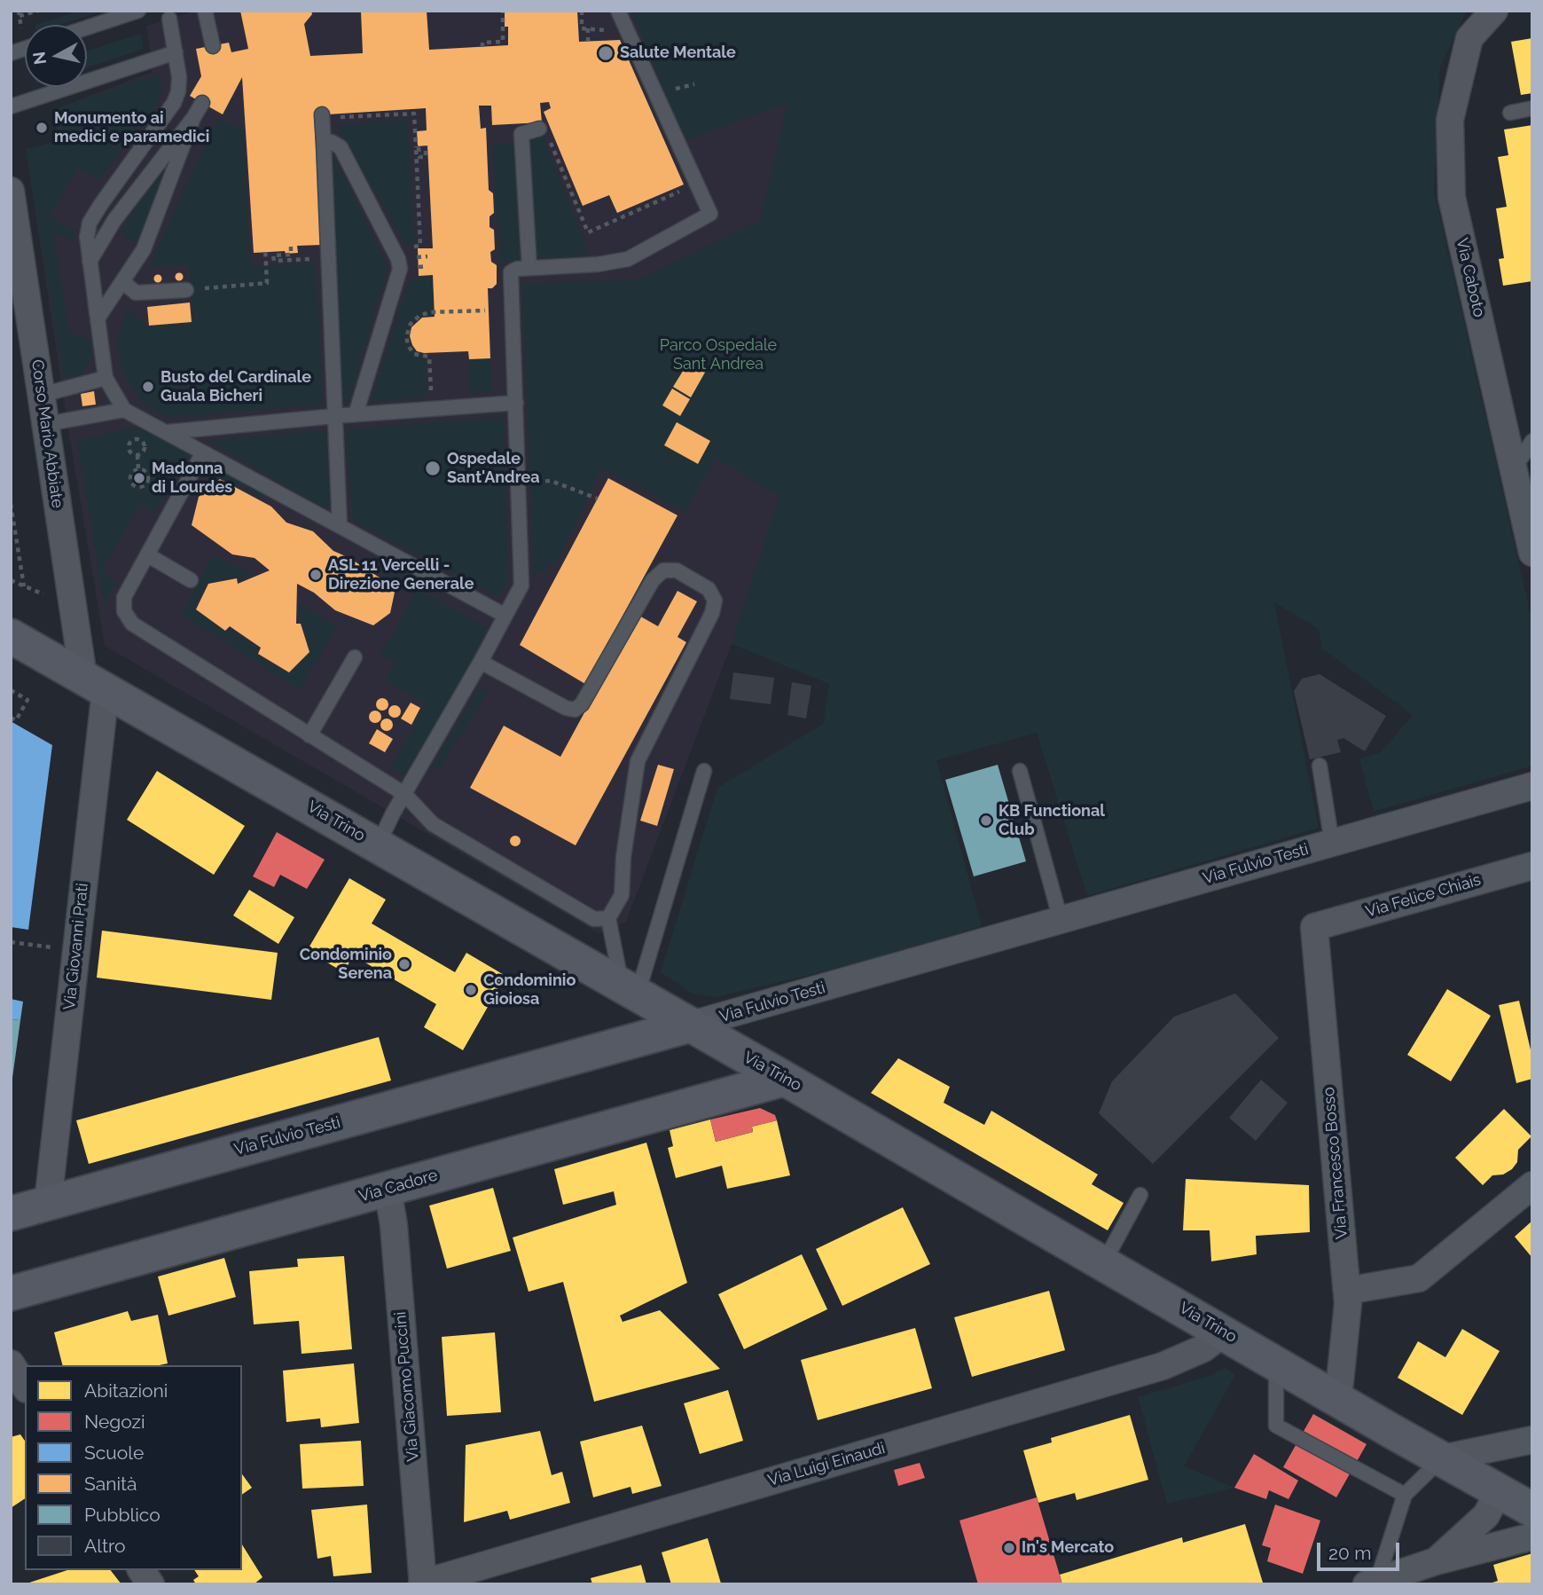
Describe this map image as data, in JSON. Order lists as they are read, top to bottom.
{
  "streets": {
    "main road": ["Via Trino", "Via Fulvio Testi", "Via Cadore"],
    "street": [
      "Via Caboto",
      "Corso Mario Abbiate",
      "Via Felice Chiais",
      "Via Giovanni Prati",
      "Via Francesco Bosso",
      "Via Giacomo Puccini",
      "Via Luigi Einaudi"
    ]
  },
  "crossings": [
    ["Corso Mario Abbiate", "Via Trino"],
    ["Corso Mario Abbiate", "Via Giovanni Prati"],
    ["Via Trino", "Via Fulvio Testi"],
    ["Via Trino", "Via Giovanni Prati"],
    ["Via Trino", "Via Francesco Bosso"],
    ["Via Trino", "Via Cadore"],
    ["Via Trino", "Via Luigi Einaudi"],
    ["Via Fulvio Testi", "Via Giovanni Prati"],
    ["Via Felice Chiais", "Via Francesco Bosso"],
    ["Via Cadore", "Via Giacomo Puccini"],
    ["Via Giacomo Puccini", "Via Luigi Einaudi"]
  ],
  "parks": ["Parco Ospedale Sant Andrea"],
  "places": [
    "Salute Mentale",
    "Monumento ai medici e paramedici",
    "Busto del Cardinale Guala Bicheri",
    "Ospedale Sant'Andrea",
    "Madonna di Lourdes",
    "ASL 11 Vercelli - Direzione Generale",
    "KB Functional Club",
    "Condominio Serena",
    "Condominio Gioiosa",
    "In's Mercato"
  ],
  "legend": [
    "Abitazioni",
    "Negozi",
    "Scuole",
    "Sanità",
    "Pubblico",
    "Altro"
  ],
  "scale_bar": "20 m",
  "north": "left"
}
